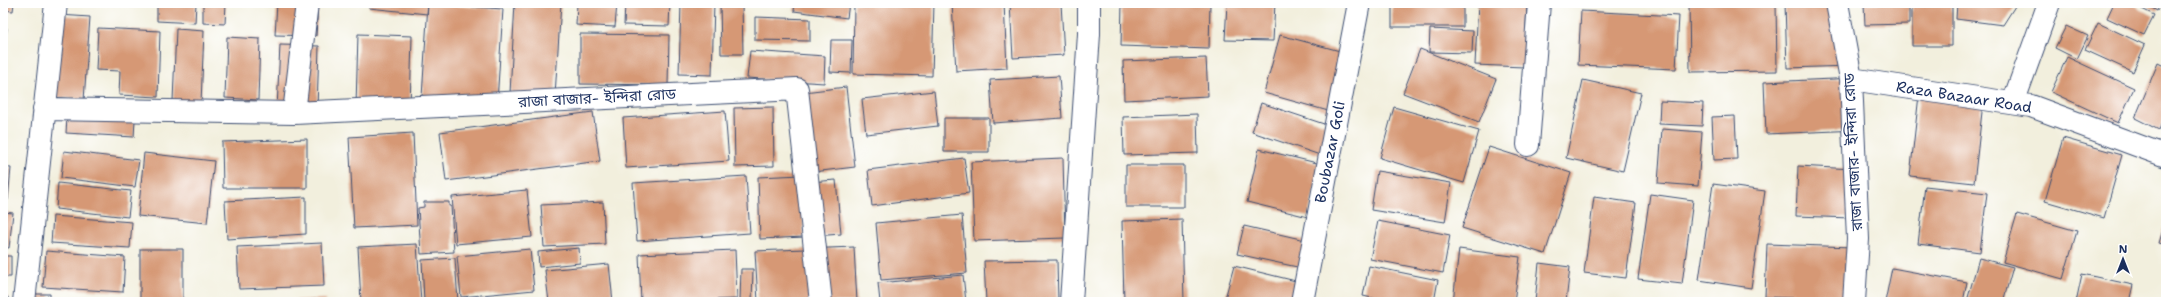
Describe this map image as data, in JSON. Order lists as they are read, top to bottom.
{
  "streets": {
    "street": ["Raza Bazaar Road", "রাজা বাজার- ইন্দিরা রোড", "Boubazar Goli"]
  },
  "crossings": [
    ["Raza Bazaar Road", "রাজা বাজার- ইন্দিরা রোড"]
  ],
  "north": "top"
}
